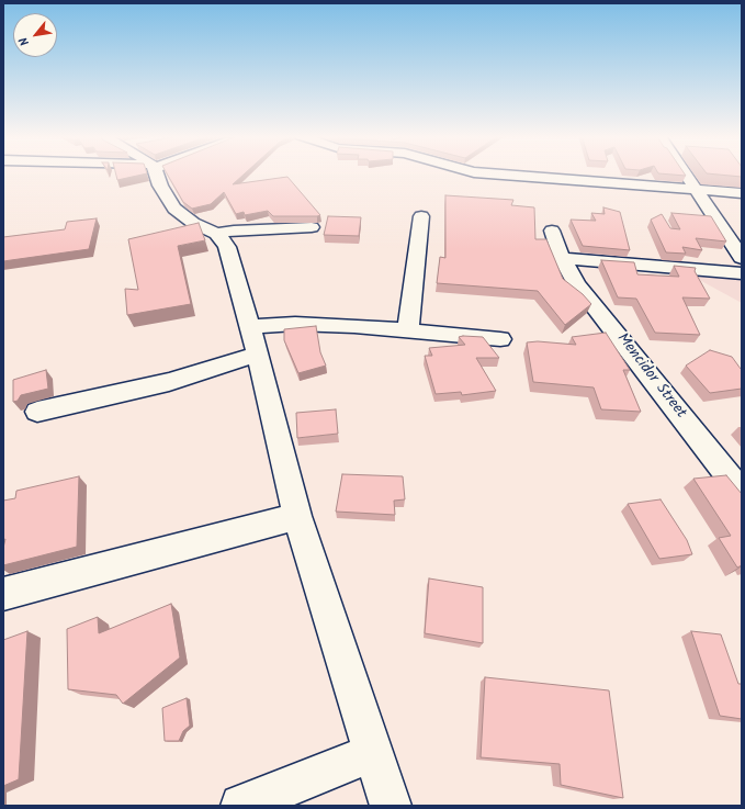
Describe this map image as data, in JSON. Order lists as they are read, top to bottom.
{
  "streets": {
    "street": ["Mencidor Street"]
  },
  "north": "bottom left"
}
